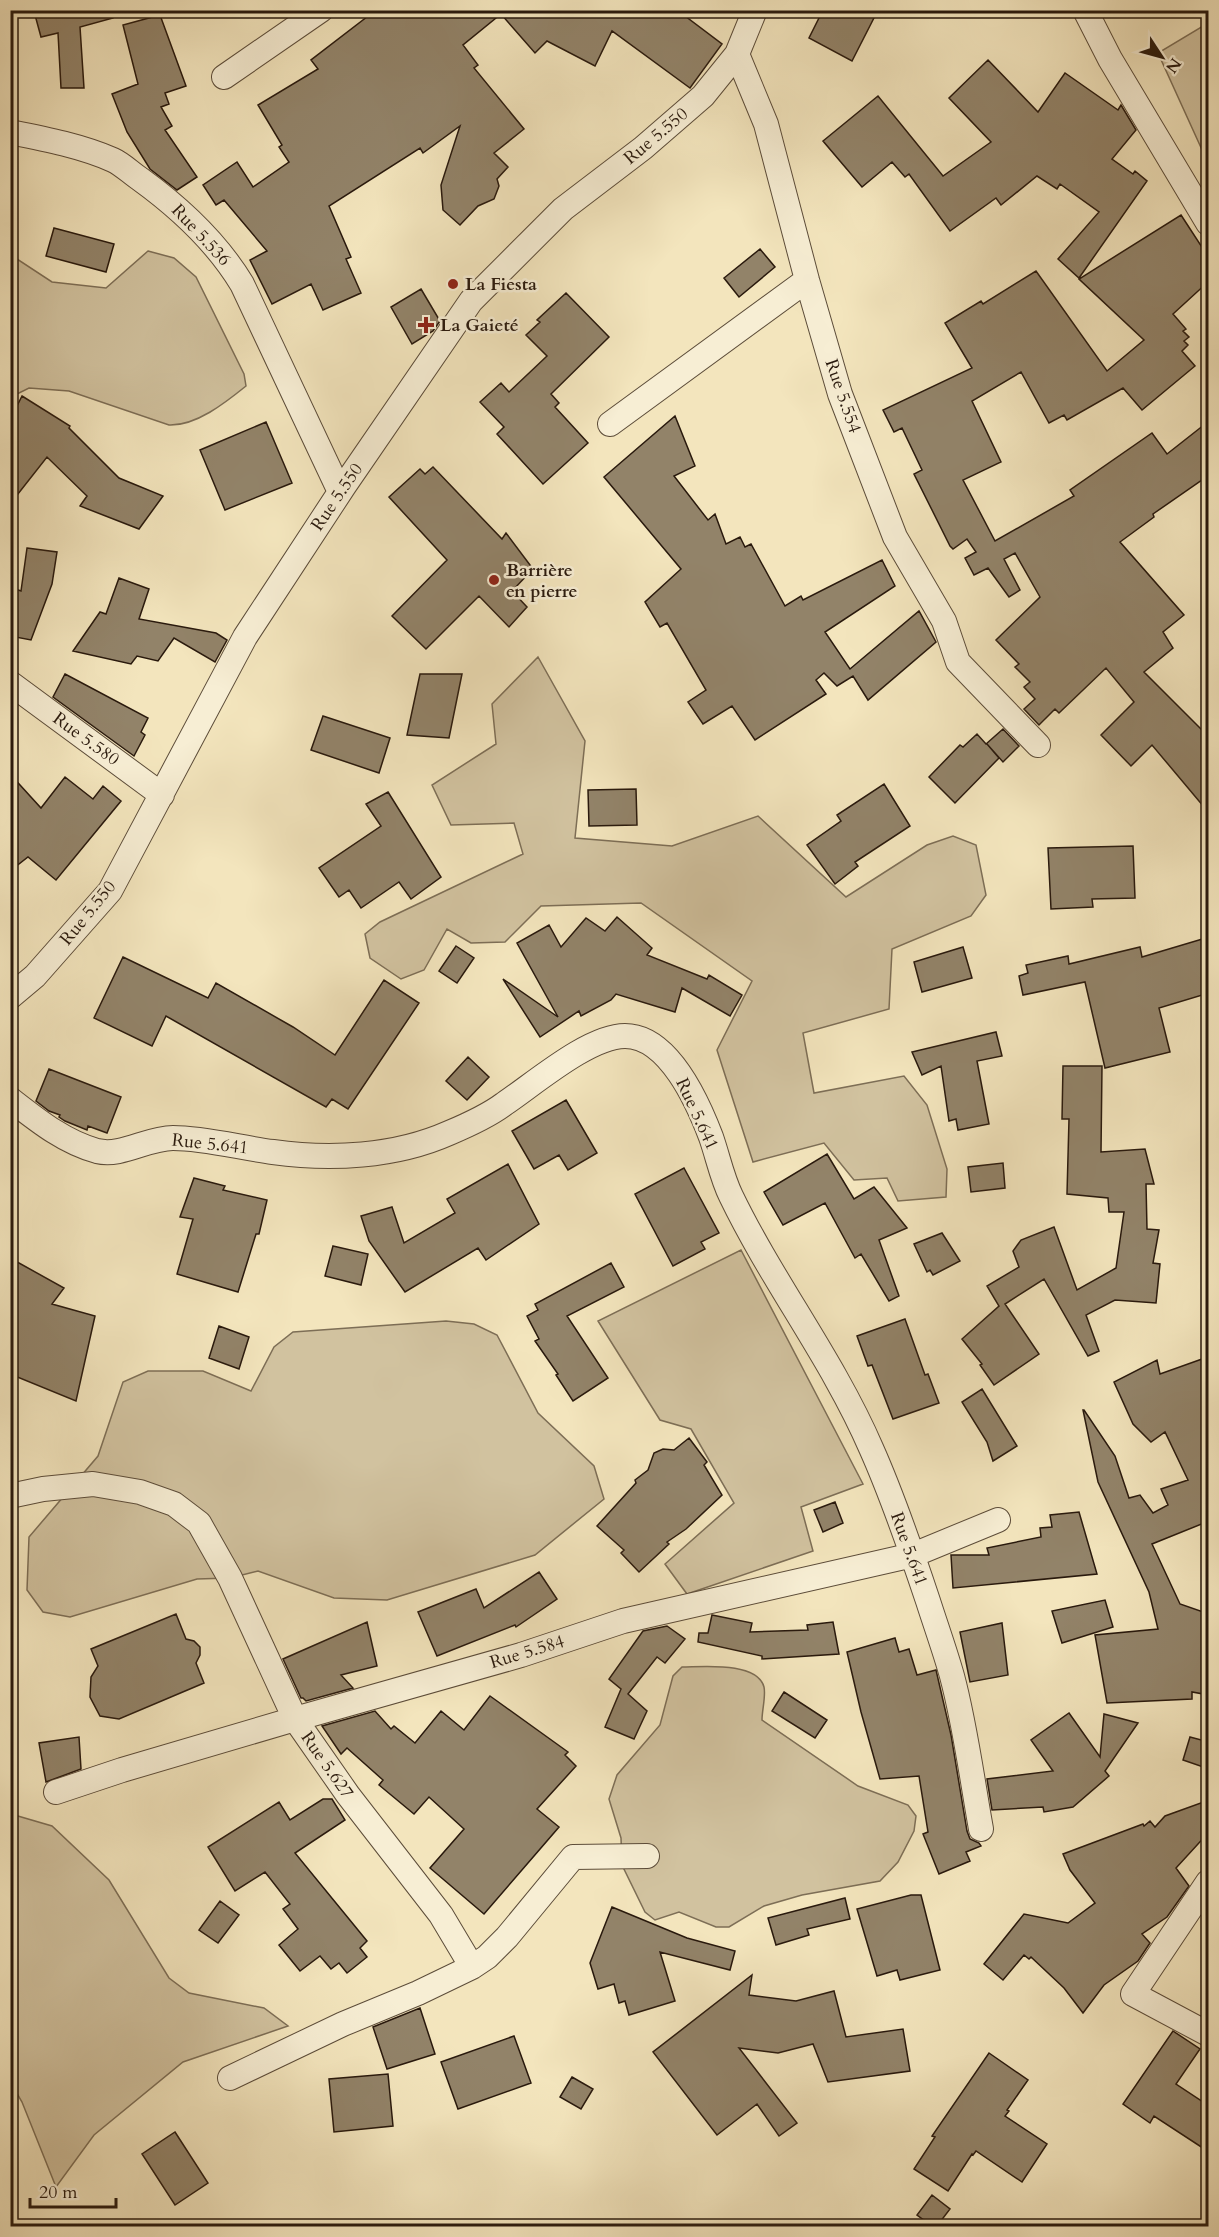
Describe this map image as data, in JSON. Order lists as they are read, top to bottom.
{
  "streets": {
    "street": [
      "Rue 5.550",
      "Rue 5.536",
      "Rue 5.554",
      "Rue 5.580",
      "Rue 5.641",
      "Rue 5.584",
      "Rue 5.627"
    ]
  },
  "crossings": [
    ["Rue 5.550", "Rue 5.536"],
    ["Rue 5.550", "Rue 5.554"],
    ["Rue 5.550", "Rue 5.580"],
    ["Rue 5.641", "Rue 5.584"],
    ["Rue 5.584", "Rue 5.627"]
  ],
  "places": {
    "other": ["La Fiesta", "Barrière en pierre"],
    "health": ["La Gaieté"]
  },
  "scale_bar": "20 m",
  "north": "bottom right"
}
